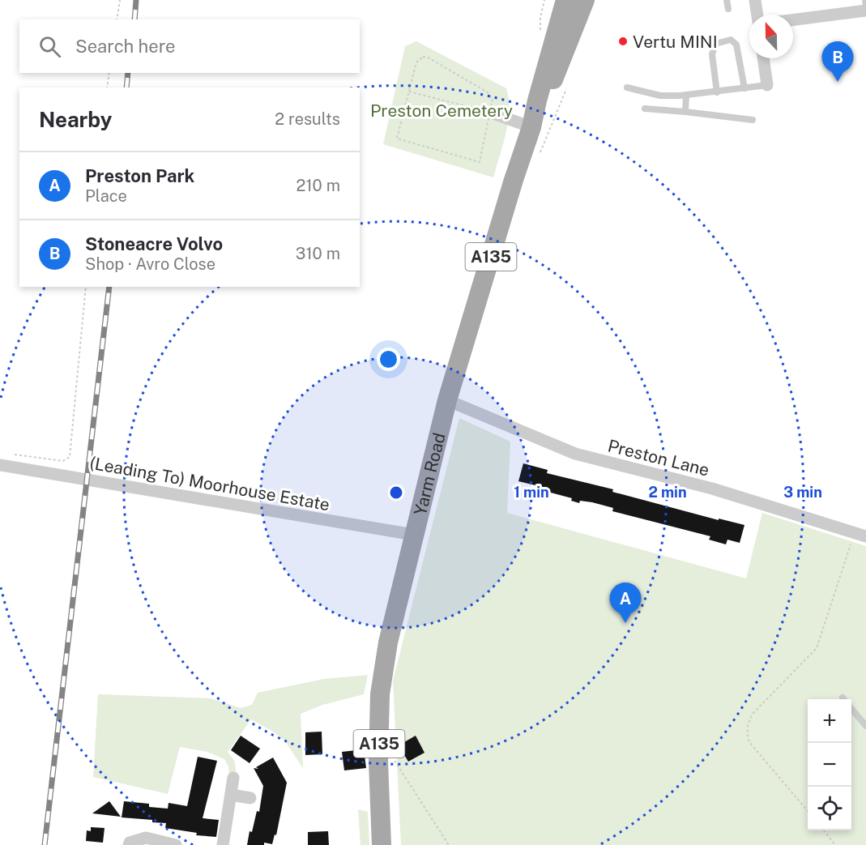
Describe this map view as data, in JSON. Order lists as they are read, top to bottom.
{
  "streets": {
    "main road": ["A135", "Yarm Road"],
    "street": ["Preston Lane", "(Leading To) Moorhouse Estate"]
  },
  "crossings": [
    ["A135", "Yarm Road"],
    ["Preston Lane", "Yarm Road"],
    ["Yarm Road", "(Leading To) Moorhouse Estate"]
  ],
  "parks": ["Preston Cemetery"],
  "places": ["Vertu MINI"],
  "north": "top",
  "page": {
    "search": "Search here",
    "pins": ["B", "A"],
    "heading": ["Nearby", "2 results"],
    "list": [
      {
        "mark": "A",
        "name": "Preston Park",
        "note": "Place",
        "value": "210 m"
      },
      {
        "mark": "B",
        "name": "Stoneacre Volvo",
        "note": "Shop · Avro Close",
        "value": "310 m"
      }
    ],
    "map_buttons": ["+", "−"]
  },
  "rings": ["1 min", "2 min", "3 min"]
}
